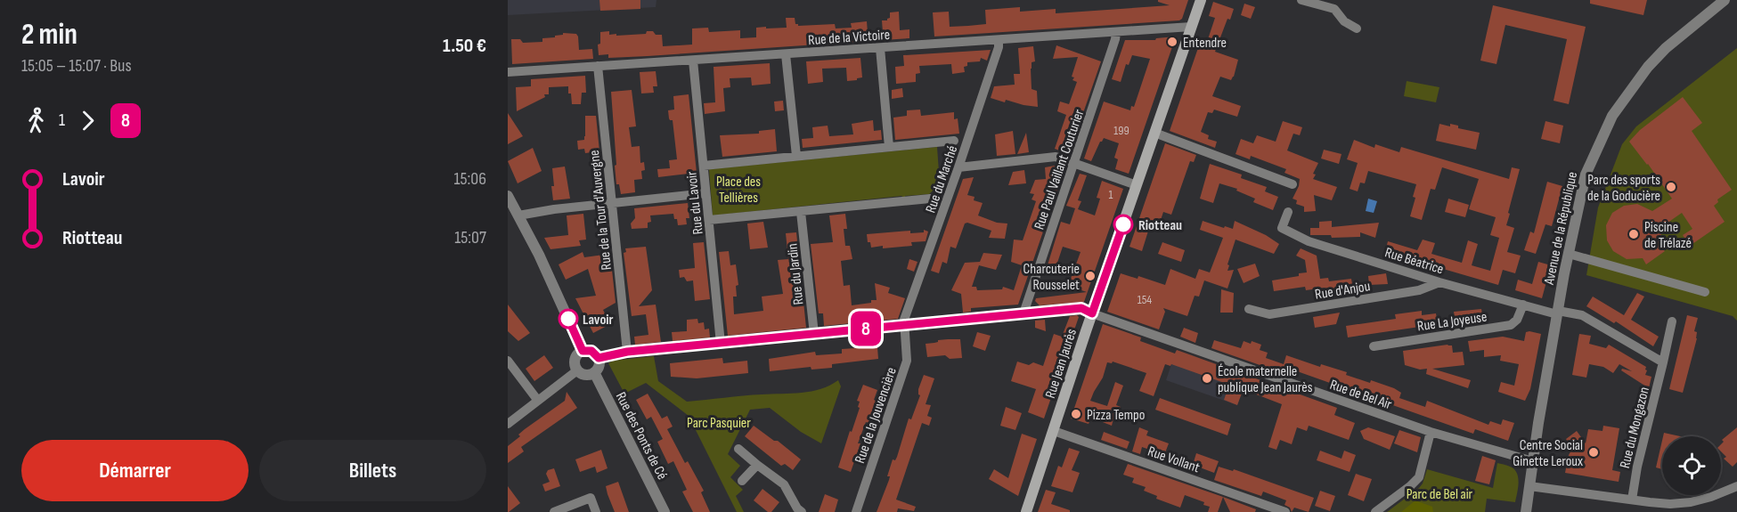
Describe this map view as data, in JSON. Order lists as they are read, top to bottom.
{
  "streets": {
    "main road": ["Rue Jean Jaurès"],
    "street": [
      "Rue de la Victoire",
      "Rue Paul Vaillant Couturier",
      "Rue du Marché",
      "Rue du Lavoir",
      "Rue de la Tour d'Auvergne",
      "Avenue de la République",
      "Rue Béatrice",
      "Rue du Jardin",
      "Rue d'Anjou",
      "Rue La Joyeuse",
      "Rue de Bel Air",
      "Rue de la Jouvencière",
      "Rue du Mongazon",
      "Rue des Ponts de Cé",
      "Rue Vollant"
    ]
  },
  "crossings": [
    ["Rue de la Victoire", "Rue Paul Vaillant Couturier"],
    ["Rue de la Victoire", "Rue du Marché"],
    ["Rue de la Victoire", "Rue du Lavoir"],
    ["Rue de la Victoire", "Rue de la Tour d'Auvergne"],
    ["Rue de la Victoire", "Rue Jean Jaurès"],
    ["Rue Paul Vaillant Couturier", "Rue de Bel Air"],
    ["Rue du Marché", "Rue de Bel Air"],
    ["Rue du Marché", "Rue de la Jouvencière"],
    ["Rue du Lavoir", "Rue de Bel Air"],
    ["Rue de la Tour d'Auvergne", "Rue de Bel Air"],
    ["Avenue de la République", "Rue Béatrice"],
    ["Avenue de la République", "Rue de Bel Air"],
    ["Rue Béatrice", "Rue d'Anjou"],
    ["Rue Béatrice", "Rue La Joyeuse"],
    ["Rue du Jardin", "Rue de Bel Air"],
    ["Rue Jean Jaurès", "Rue de Bel Air"],
    ["Rue Jean Jaurès", "Rue Vollant"],
    ["Rue de Bel Air", "Rue de la Jouvencière"],
    ["Rue de Bel Air", "Rue des Ponts de Cé"]
  ],
  "parks": ["Place des Tellières", "Parc Pasquier", "Parc de Bel air"],
  "places": [
    "Entendre",
    "Parc des sports de la Goducière",
    "Riotteau",
    "Piscine de Trélazé",
    "Charcuterie Rousselet",
    "Lavoir",
    "École maternelle publique Jean Jaurès",
    "Pizza Tempo",
    "Centre Social Ginette Leroux"
  ],
  "lines": ["bus line 8"],
  "house_numbers": ["199", "1", "154"],
  "page": {
    "heading": ["2 min", "15:05 – 15:07 · Bus", "1.50 €"],
    "on_map": "8",
    "legs": ["1", "8"],
    "list": [
      {
        "name": "Lavoir",
        "value": "15:06"
      },
      {
        "name": "Riotteau",
        "value": "15:07"
      }
    ],
    "buttons": ["Démarrer", "Billets"]
  }
}
